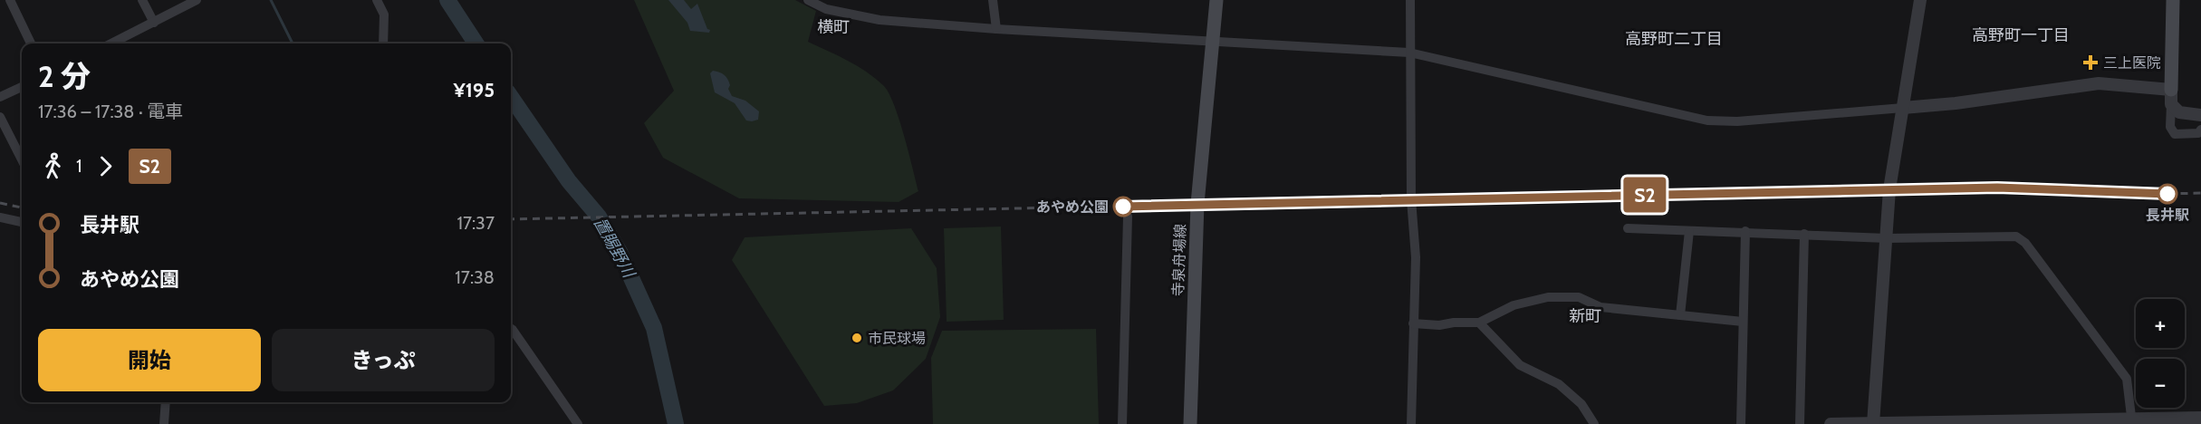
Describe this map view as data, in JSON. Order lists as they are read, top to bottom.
{
  "streets": {
    "main road": ["寺泉舟場線"]
  },
  "districts": [
    "横町",
    "高野町一丁目",
    "高野町二丁目",
    "新町"
  ],
  "water": ["置賜野川"],
  "places": {
    "health": ["三上医院"],
    "other": ["長井駅", "あやめ公園", "市民球場"]
  },
  "page": {
    "on_map": "S2",
    "heading": ["2 分", "17:36 – 17:38 · 電車", "¥195"],
    "legs": ["1", "S2"],
    "list": [
      {
        "name": "長井駅",
        "value": "17:37"
      },
      {
        "name": "あやめ公園",
        "value": "17:38"
      }
    ],
    "map_buttons": ["+", "−"],
    "buttons": ["開始", "きっぷ"]
  }
}
